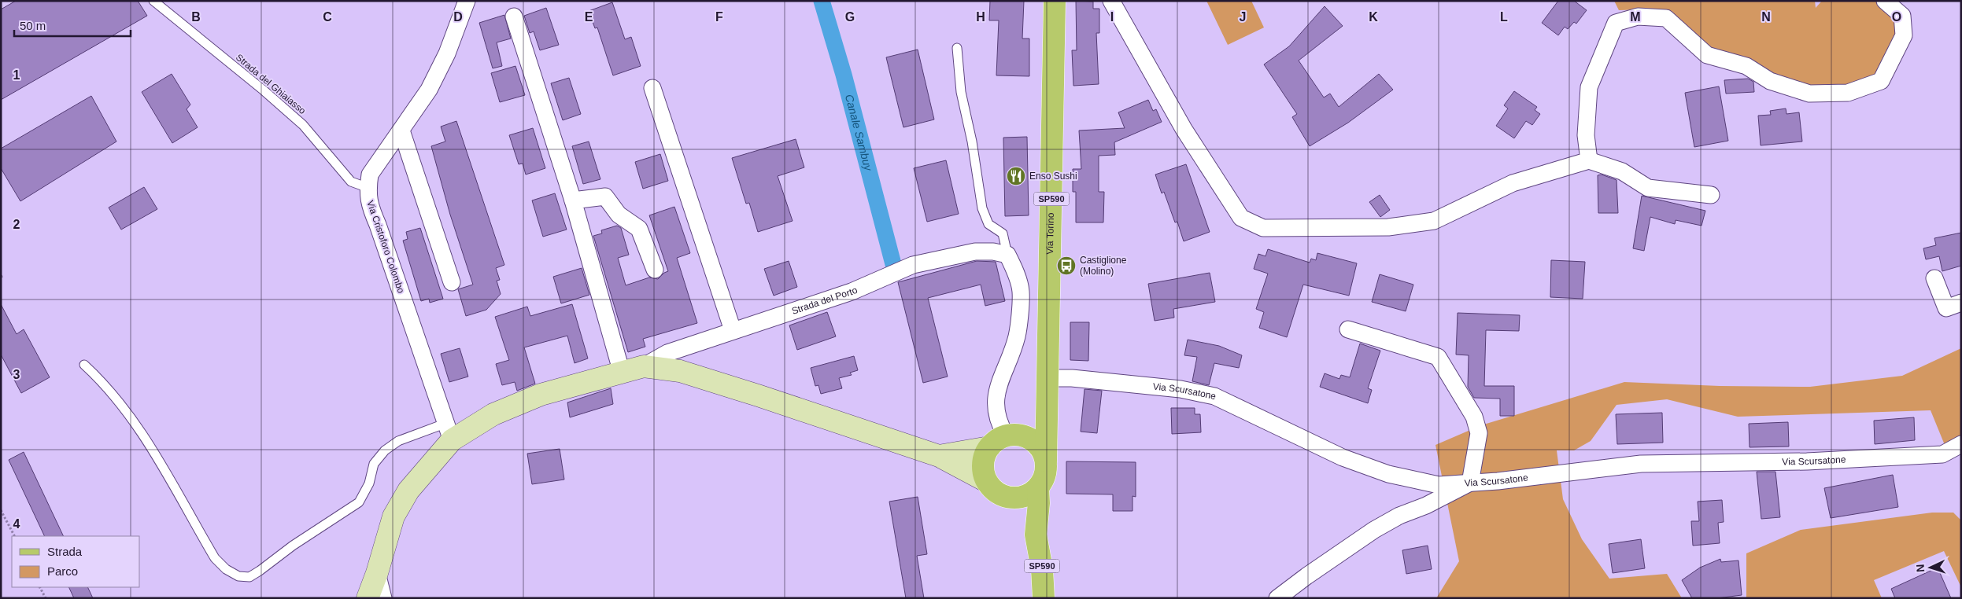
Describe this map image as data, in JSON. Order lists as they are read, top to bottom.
{
  "streets": {
    "main road": ["SP590", "Via Torino"],
    "street": ["Via Cristoforo Colombo", "Strada del Porto", "Via Scursatone"],
    "lane": ["Strada del Ghiaiasso"]
  },
  "crossings": [
    ["Strada del Ghiaiasso", "Via Cristoforo Colombo"],
    ["SP590", "Via Torino"],
    ["SP590", "Via Scursatone"],
    ["Via Torino", "Via Scursatone"]
  ],
  "water": ["Canale Sambuy"],
  "places": {
    "restaurant": ["Enso Sushi"],
    "bus stop": ["Castiglione (Molino)"]
  },
  "legend": ["Strada", "Parco"],
  "scale_bar": "50 m",
  "north": "left",
  "grid": {
    "columns": [
      "B",
      "C",
      "D",
      "E",
      "F",
      "G",
      "H",
      "I",
      "J",
      "K",
      "L",
      "M",
      "N",
      "O"
    ],
    "rows": [
      "1",
      "2",
      "3",
      "4"
    ]
  }
}
